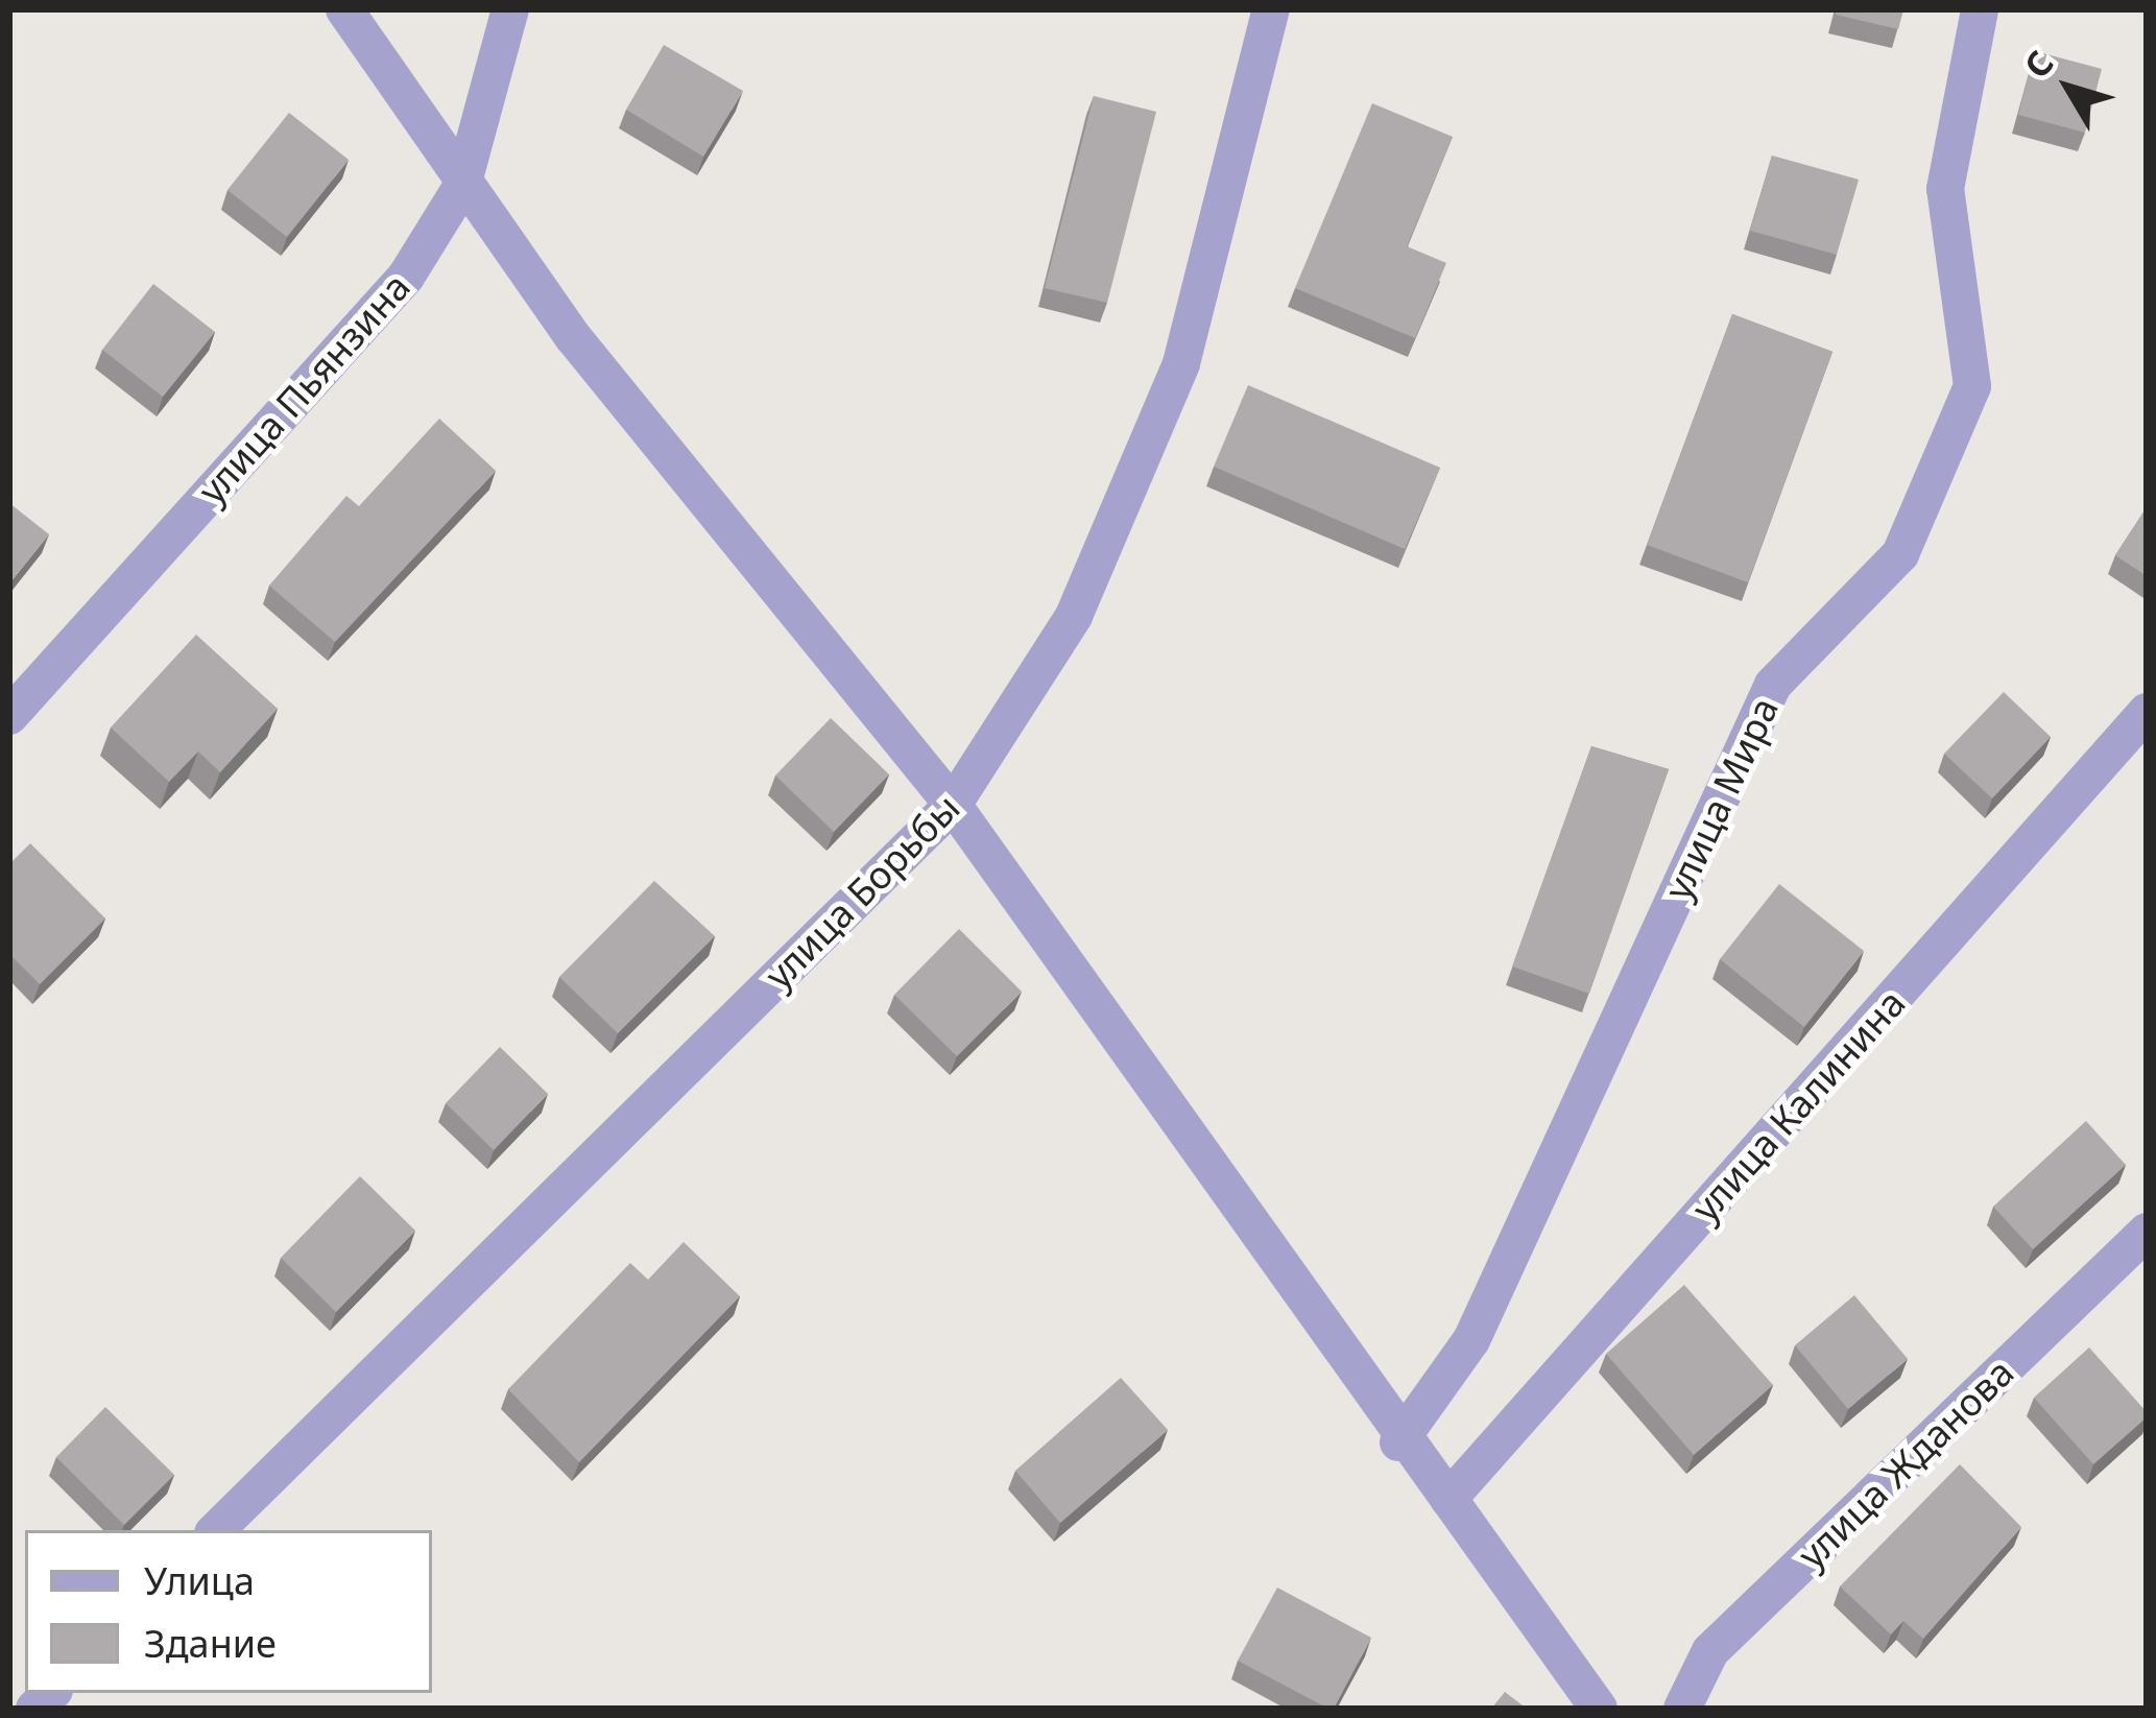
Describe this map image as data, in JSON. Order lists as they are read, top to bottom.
{
  "streets": {
    "street": [
      "улица Пьянзина",
      "улица Мира",
      "улица Борьбы",
      "улица Калинина",
      "улица Жданова"
    ]
  },
  "legend": ["Улица", "Здание"],
  "north": "top left"
}
